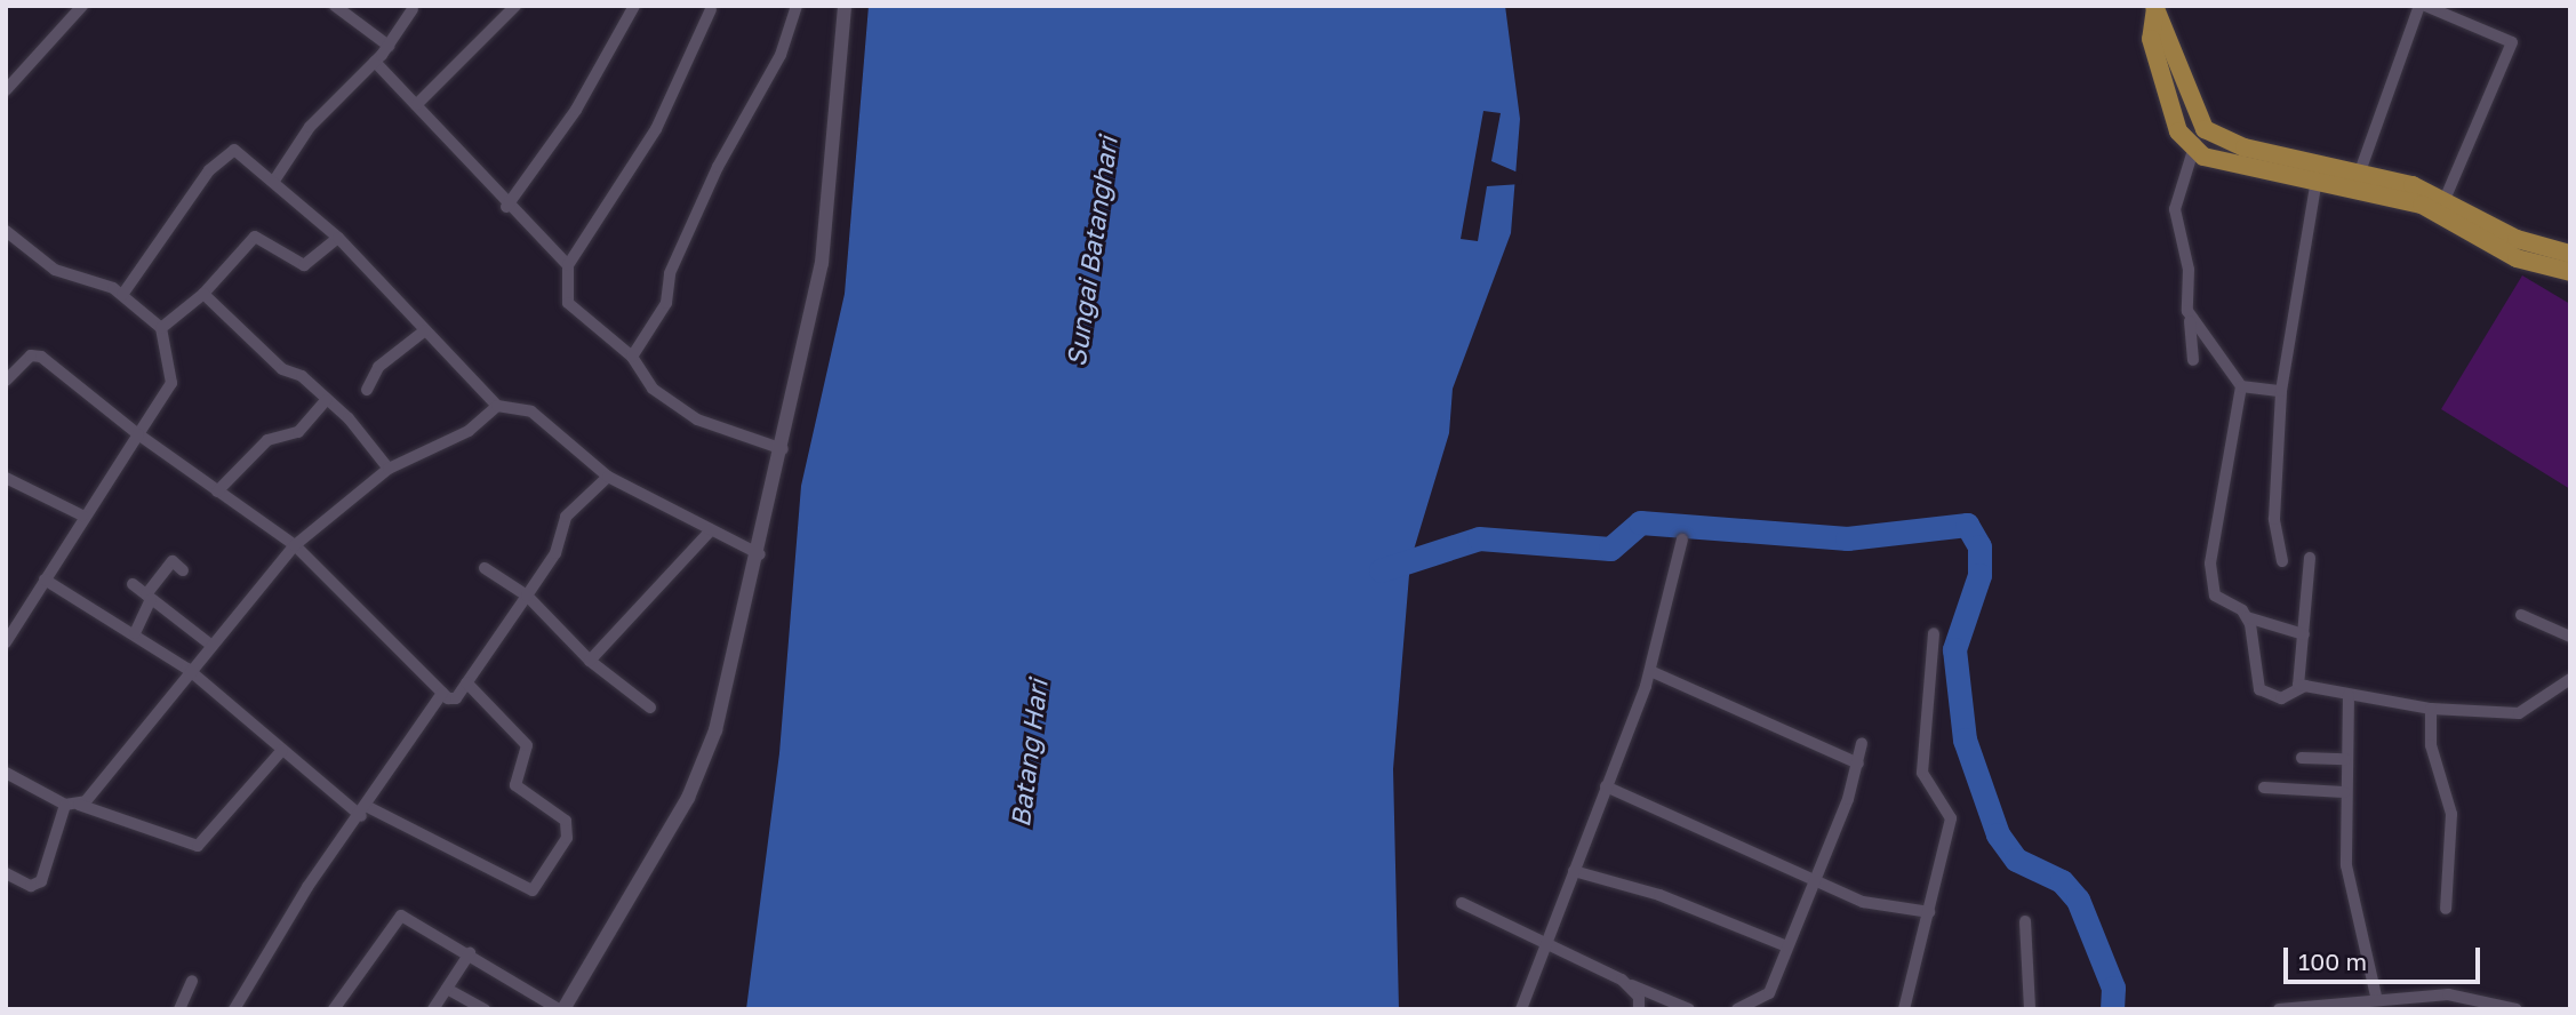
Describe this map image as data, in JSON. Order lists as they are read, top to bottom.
{
  "water": ["Sungai Batanghari", "Batang Hari"],
  "scale_bar": "100 m"
}
